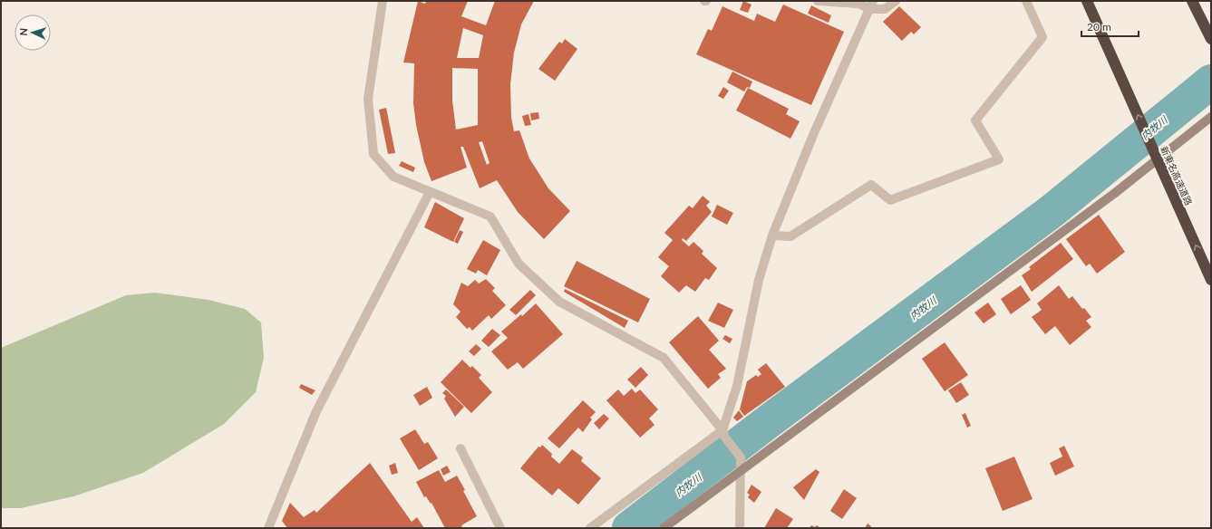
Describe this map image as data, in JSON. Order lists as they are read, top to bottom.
{
  "streets": {
    "highway": ["新東名高速道路"]
  },
  "one_way": ["新東名高速道路"],
  "water": ["内牧川"],
  "scale_bar": "20 m",
  "north": "left"
}
